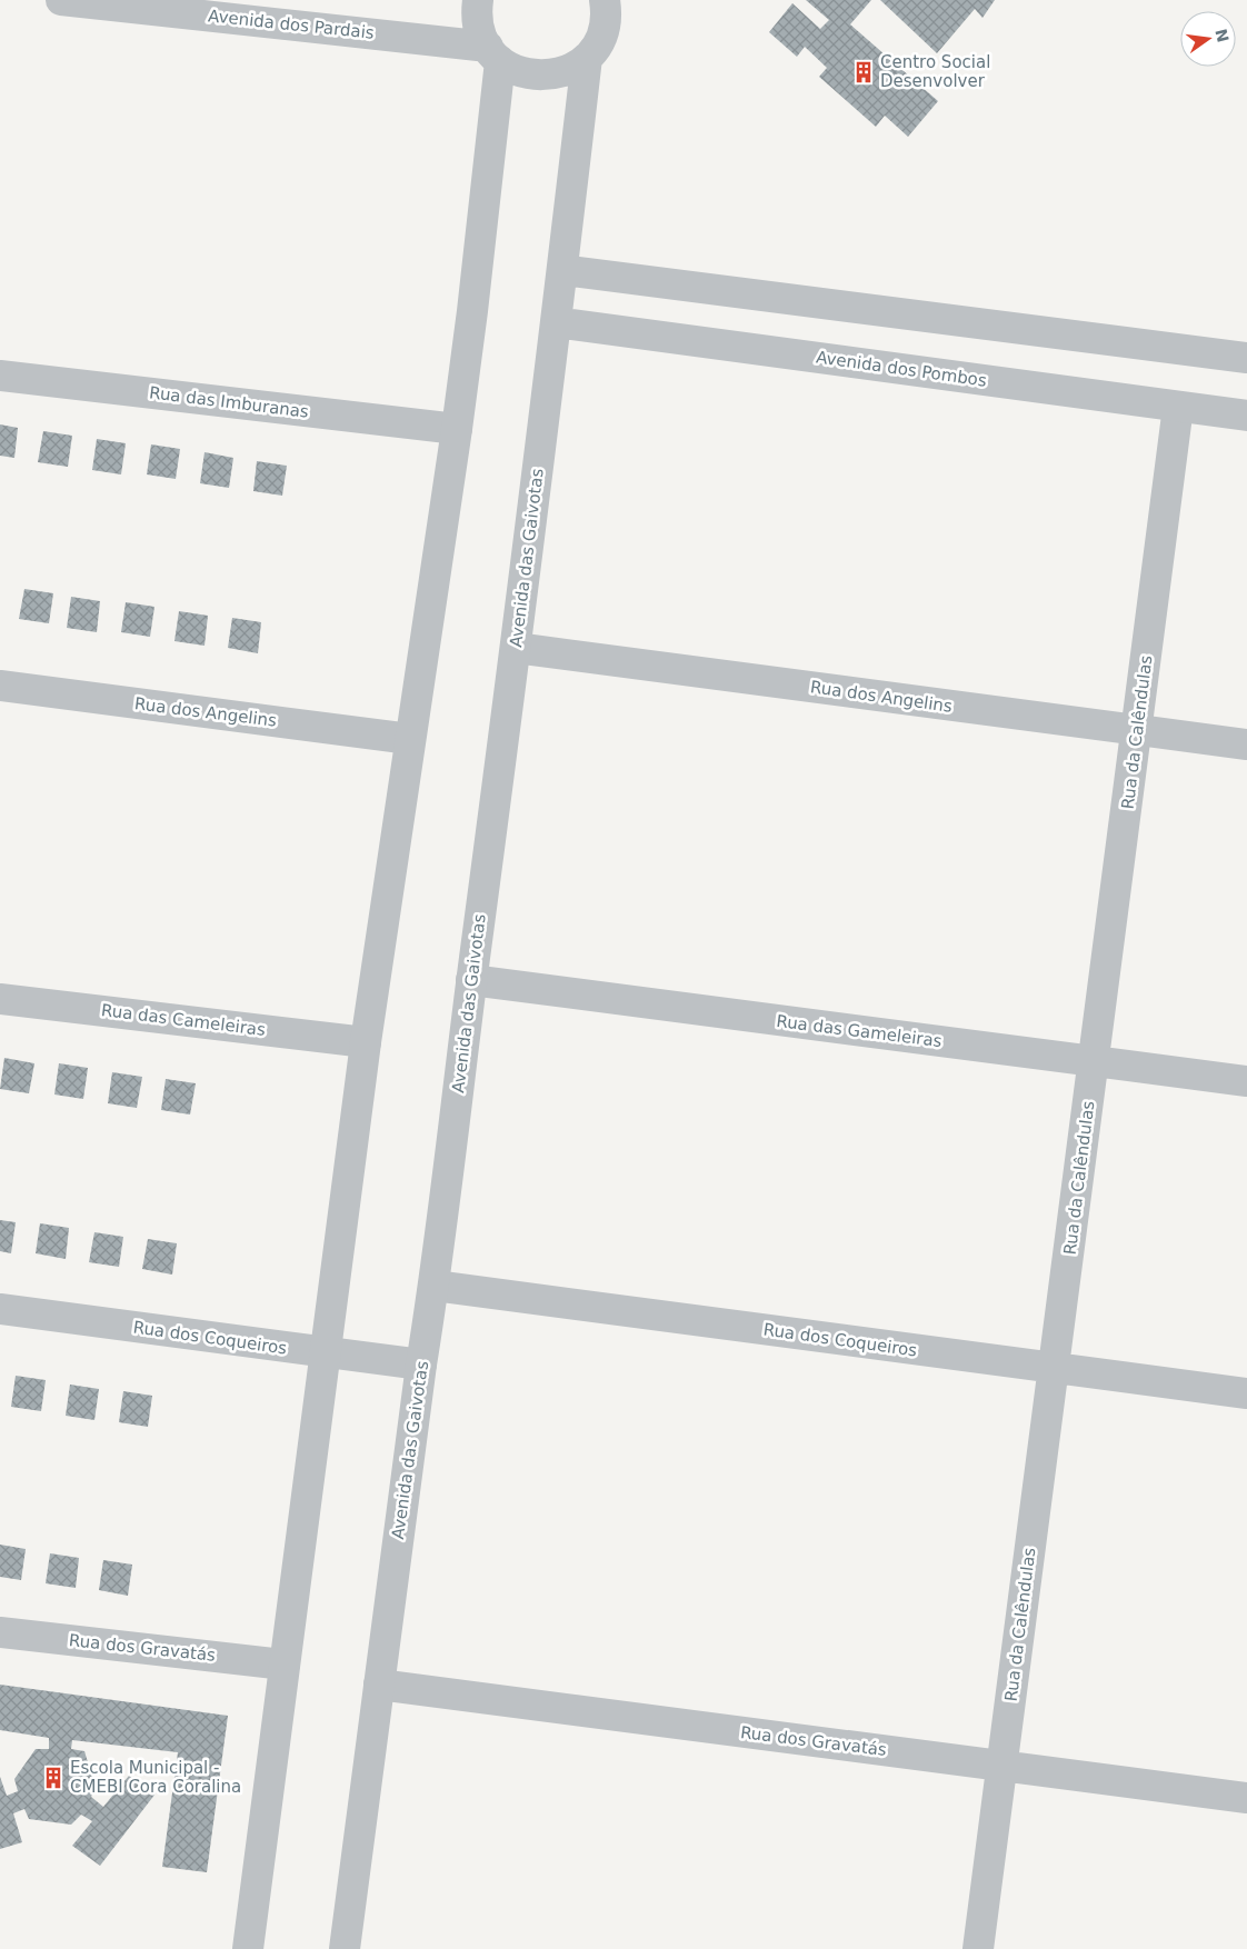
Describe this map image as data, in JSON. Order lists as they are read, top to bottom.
{
  "streets": {
    "street": [
      "Avenida dos Pardais",
      "Avenida dos Pombos",
      "Rua das Imburanas",
      "Avenida das Gaivotas",
      "Rua dos Angelins",
      "Rua da Calêndulas",
      "Rua das Cameleiras",
      "Rua das Gameleiras",
      "Rua dos Coqueiros",
      "Rua dos Gravatás"
    ]
  },
  "crossings": [
    ["Avenida dos Pombos", "Avenida das Gaivotas"],
    ["Avenida dos Pombos", "Rua da Calêndulas"],
    ["Avenida das Gaivotas", "Rua dos Angelins"],
    ["Avenida das Gaivotas", "Rua das Gameleiras"],
    ["Avenida das Gaivotas", "Rua dos Coqueiros"],
    ["Avenida das Gaivotas", "Rua dos Gravatás"],
    ["Rua dos Angelins", "Rua da Calêndulas"],
    ["Rua da Calêndulas", "Rua das Gameleiras"],
    ["Rua da Calêndulas", "Rua dos Coqueiros"],
    ["Rua da Calêndulas", "Rua dos Gravatás"]
  ],
  "places": {
    "building": ["Centro Social Desenvolver", "Escola Municipal - CMEBI Cora Coralina"]
  },
  "north": "right"
}
